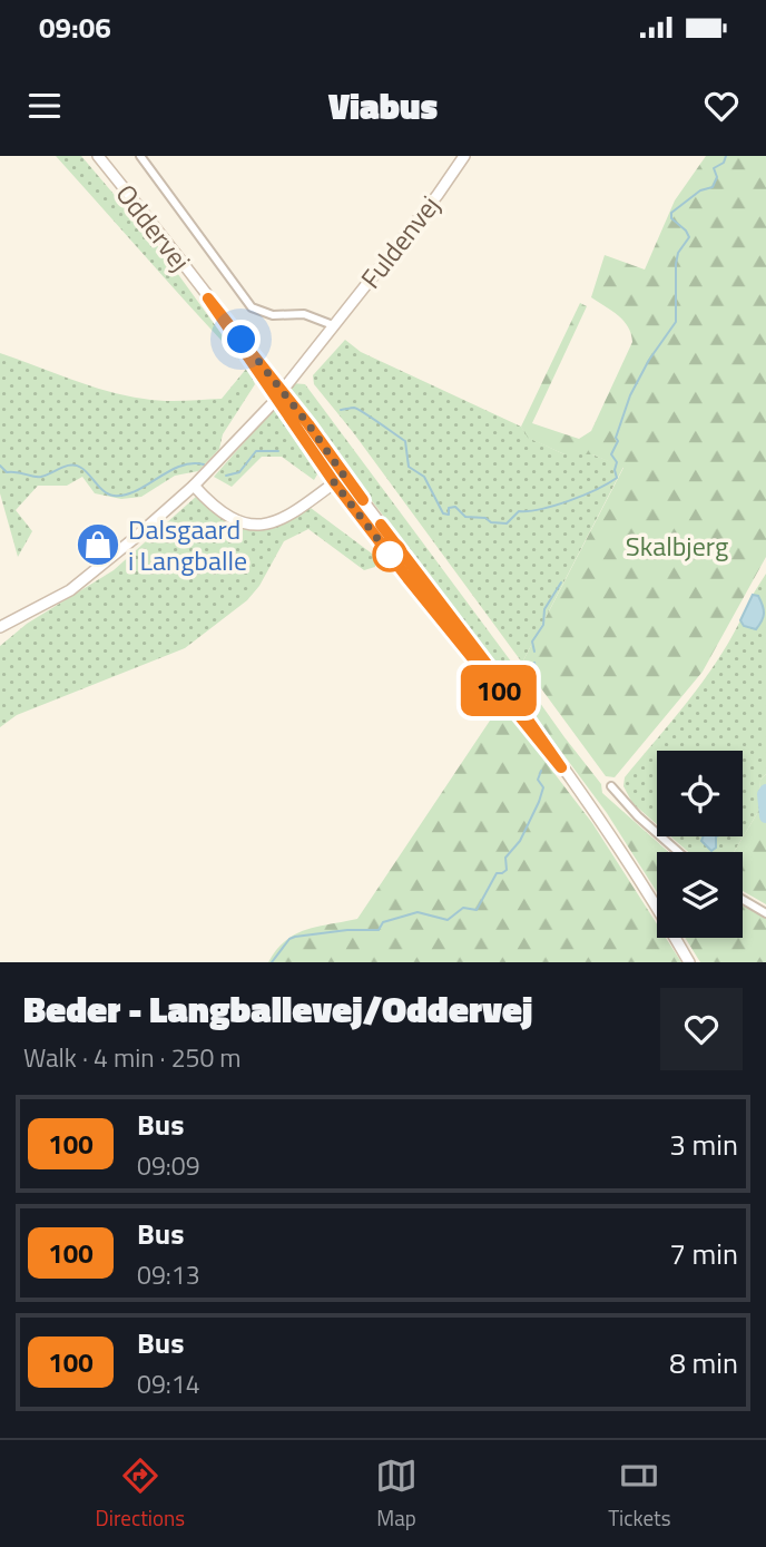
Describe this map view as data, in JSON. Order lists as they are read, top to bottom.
{
  "streets": {
    "main road": ["Oddervej", "Fuldenvej"]
  },
  "parks": ["Skalbjerg"],
  "places": {
    "shop": ["Dalsgaard i Langballe"]
  },
  "lines": ["bus line 100"],
  "page": {
    "status": "09:06",
    "header": "Viabus",
    "on_map": "100",
    "heading": ["Beder - Langballevej/Oddervej", "Walk · 4 min · 250 m"],
    "list": [
      {
        "mark": "100",
        "name": "Bus",
        "note": "09:09",
        "value": "3 min"
      },
      {
        "mark": "100",
        "name": "Bus",
        "note": "09:13",
        "value": "7 min"
      },
      {
        "mark": "100",
        "name": "Bus",
        "note": "09:14",
        "value": "8 min"
      }
    ],
    "tabs": ["Directions", "Map", "Tickets"]
  }
}
